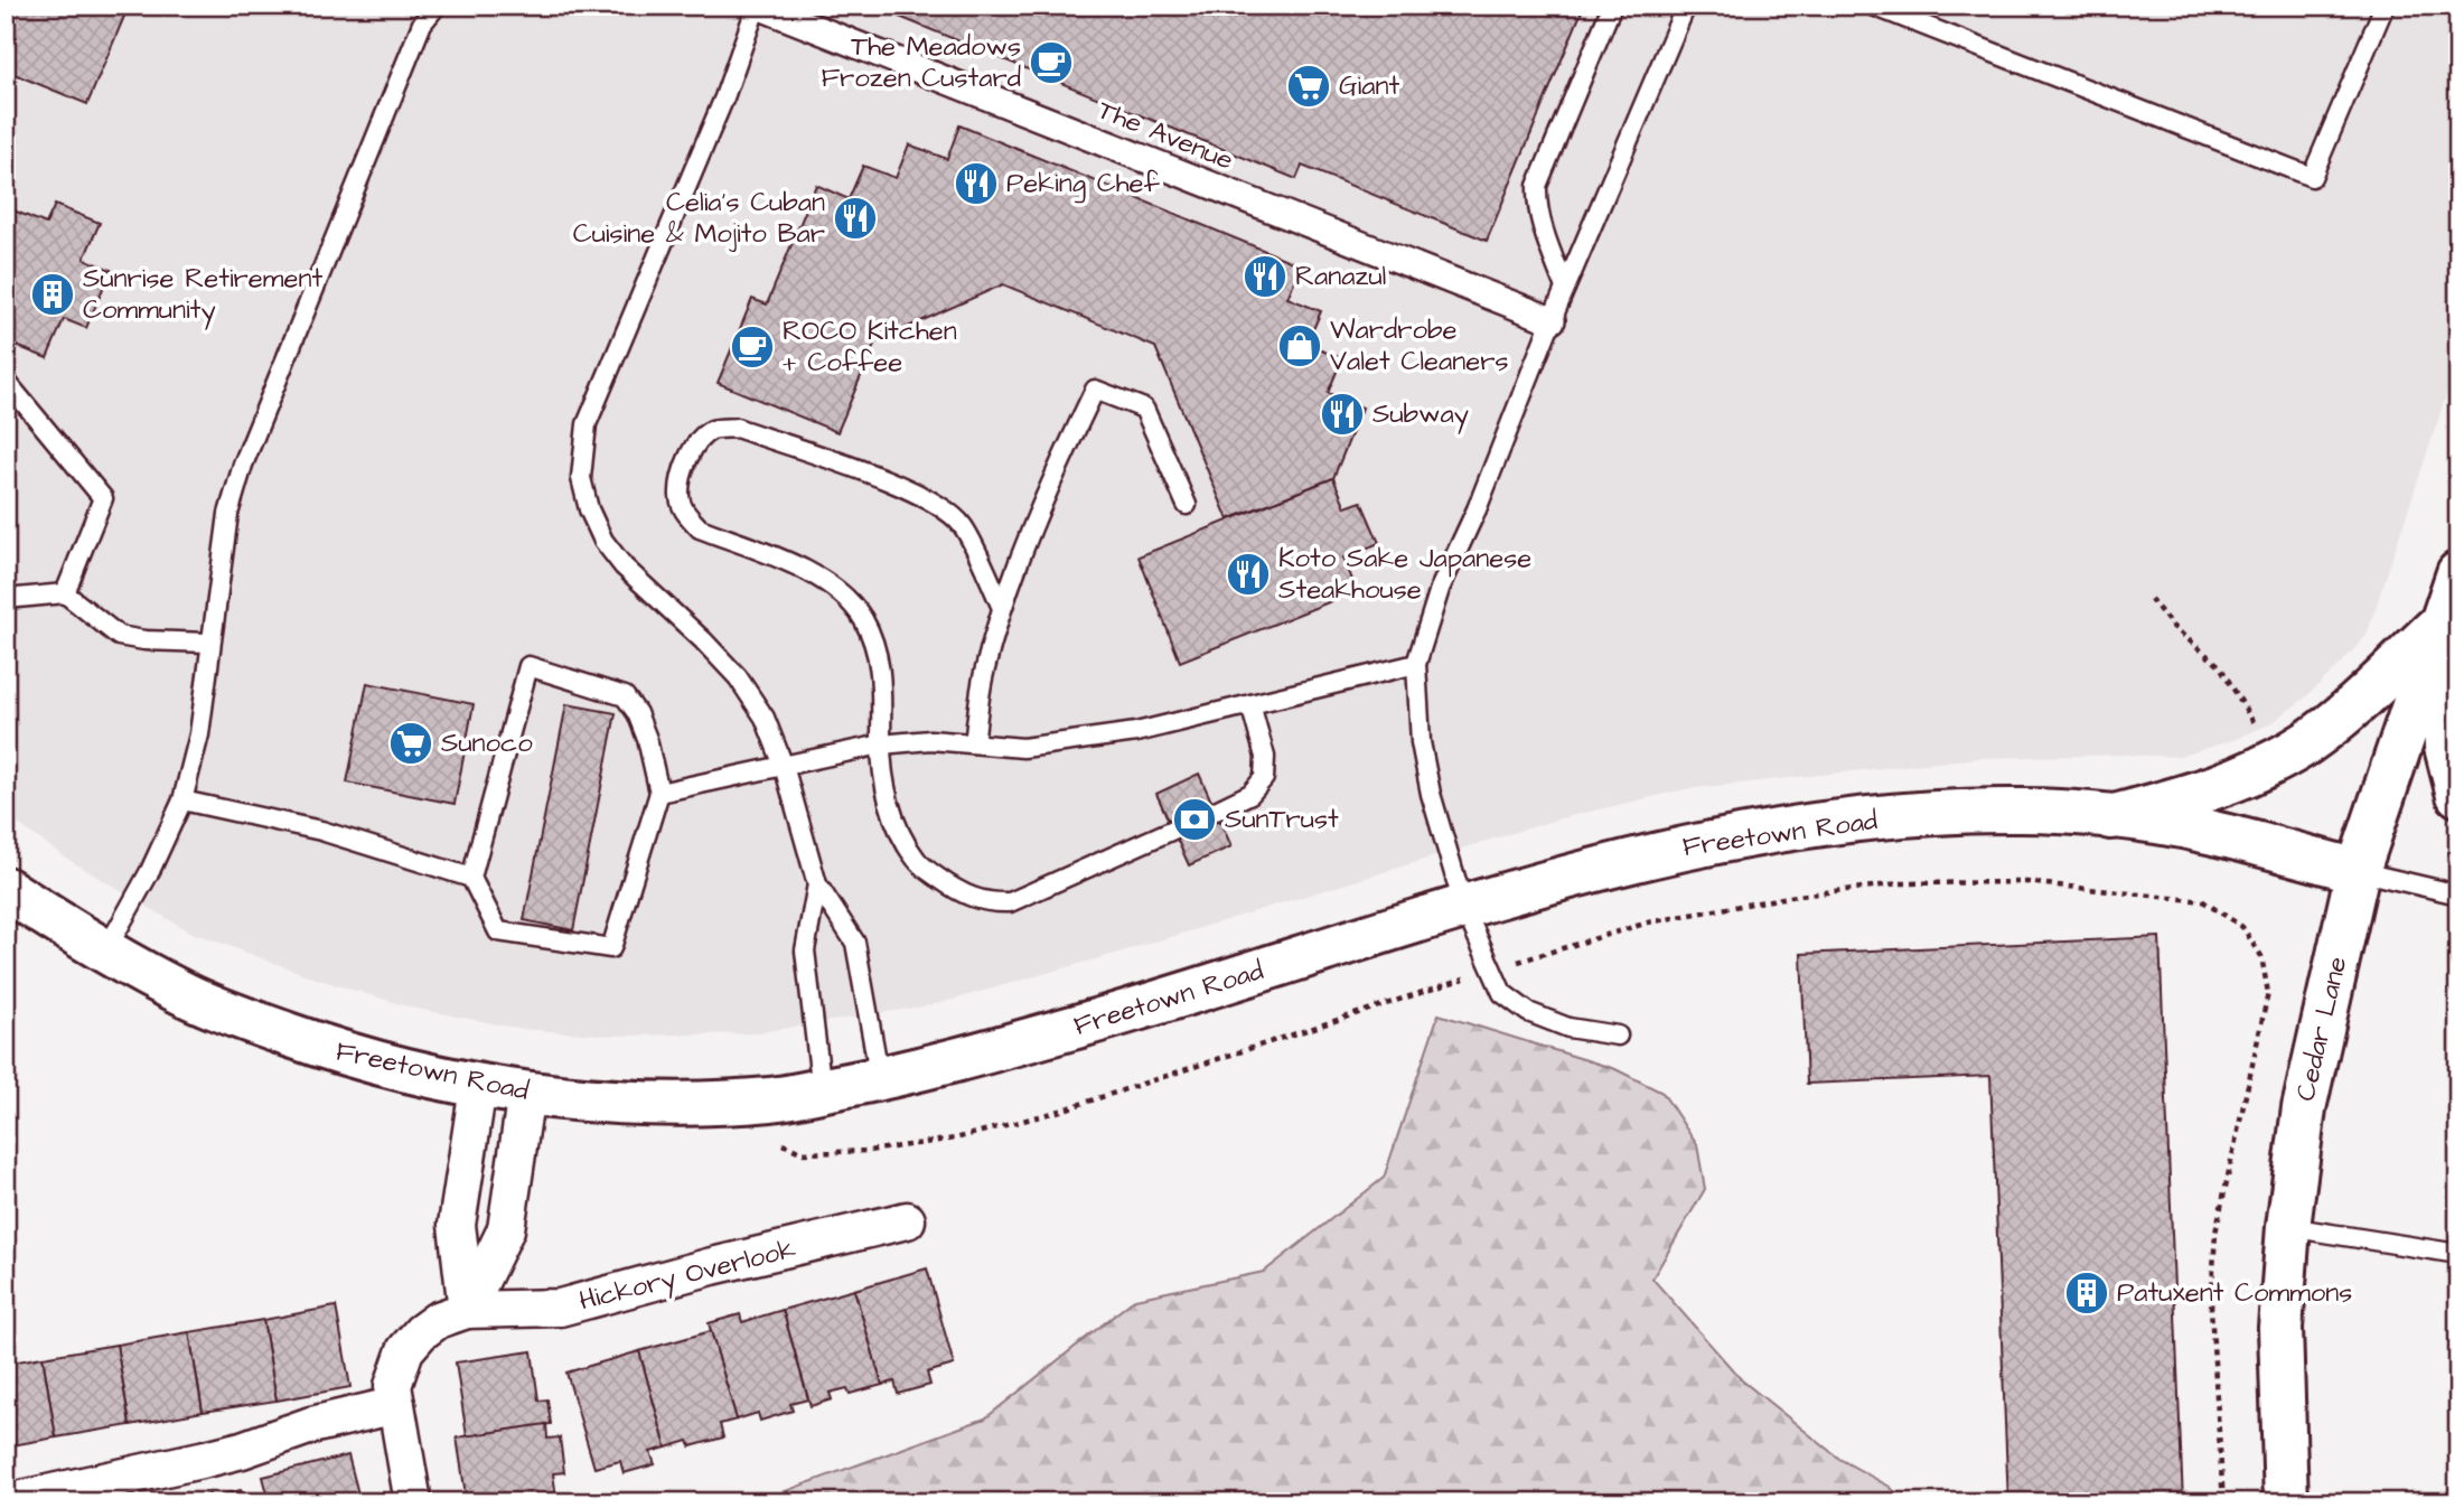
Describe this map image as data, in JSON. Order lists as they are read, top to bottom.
{
  "streets": {
    "street": [
      "The Avenue",
      "Freetown Road",
      "Cedar Lane",
      "Hickory Overlook"
    ]
  },
  "crossings": [
    ["Freetown Road", "Cedar Lane"]
  ],
  "places": {
    "cafe": ["The Meadows Frozen Custard", "ROCO Kitchen + Coffee"],
    "supermarket": ["Giant", "Sunoco"],
    "restaurant": [
      "Peking Chef",
      "Celia's Cuban Cuisine & Mojito Bar",
      "Ranazul",
      "Subway",
      "Koto Sake Japanese Steakhouse"
    ],
    "building": ["Sunrise Retirement Community", "Patuxent Commons"],
    "shop": ["Wardrobe Valet Cleaners"],
    "bank": ["SunTrust"]
  }
}
